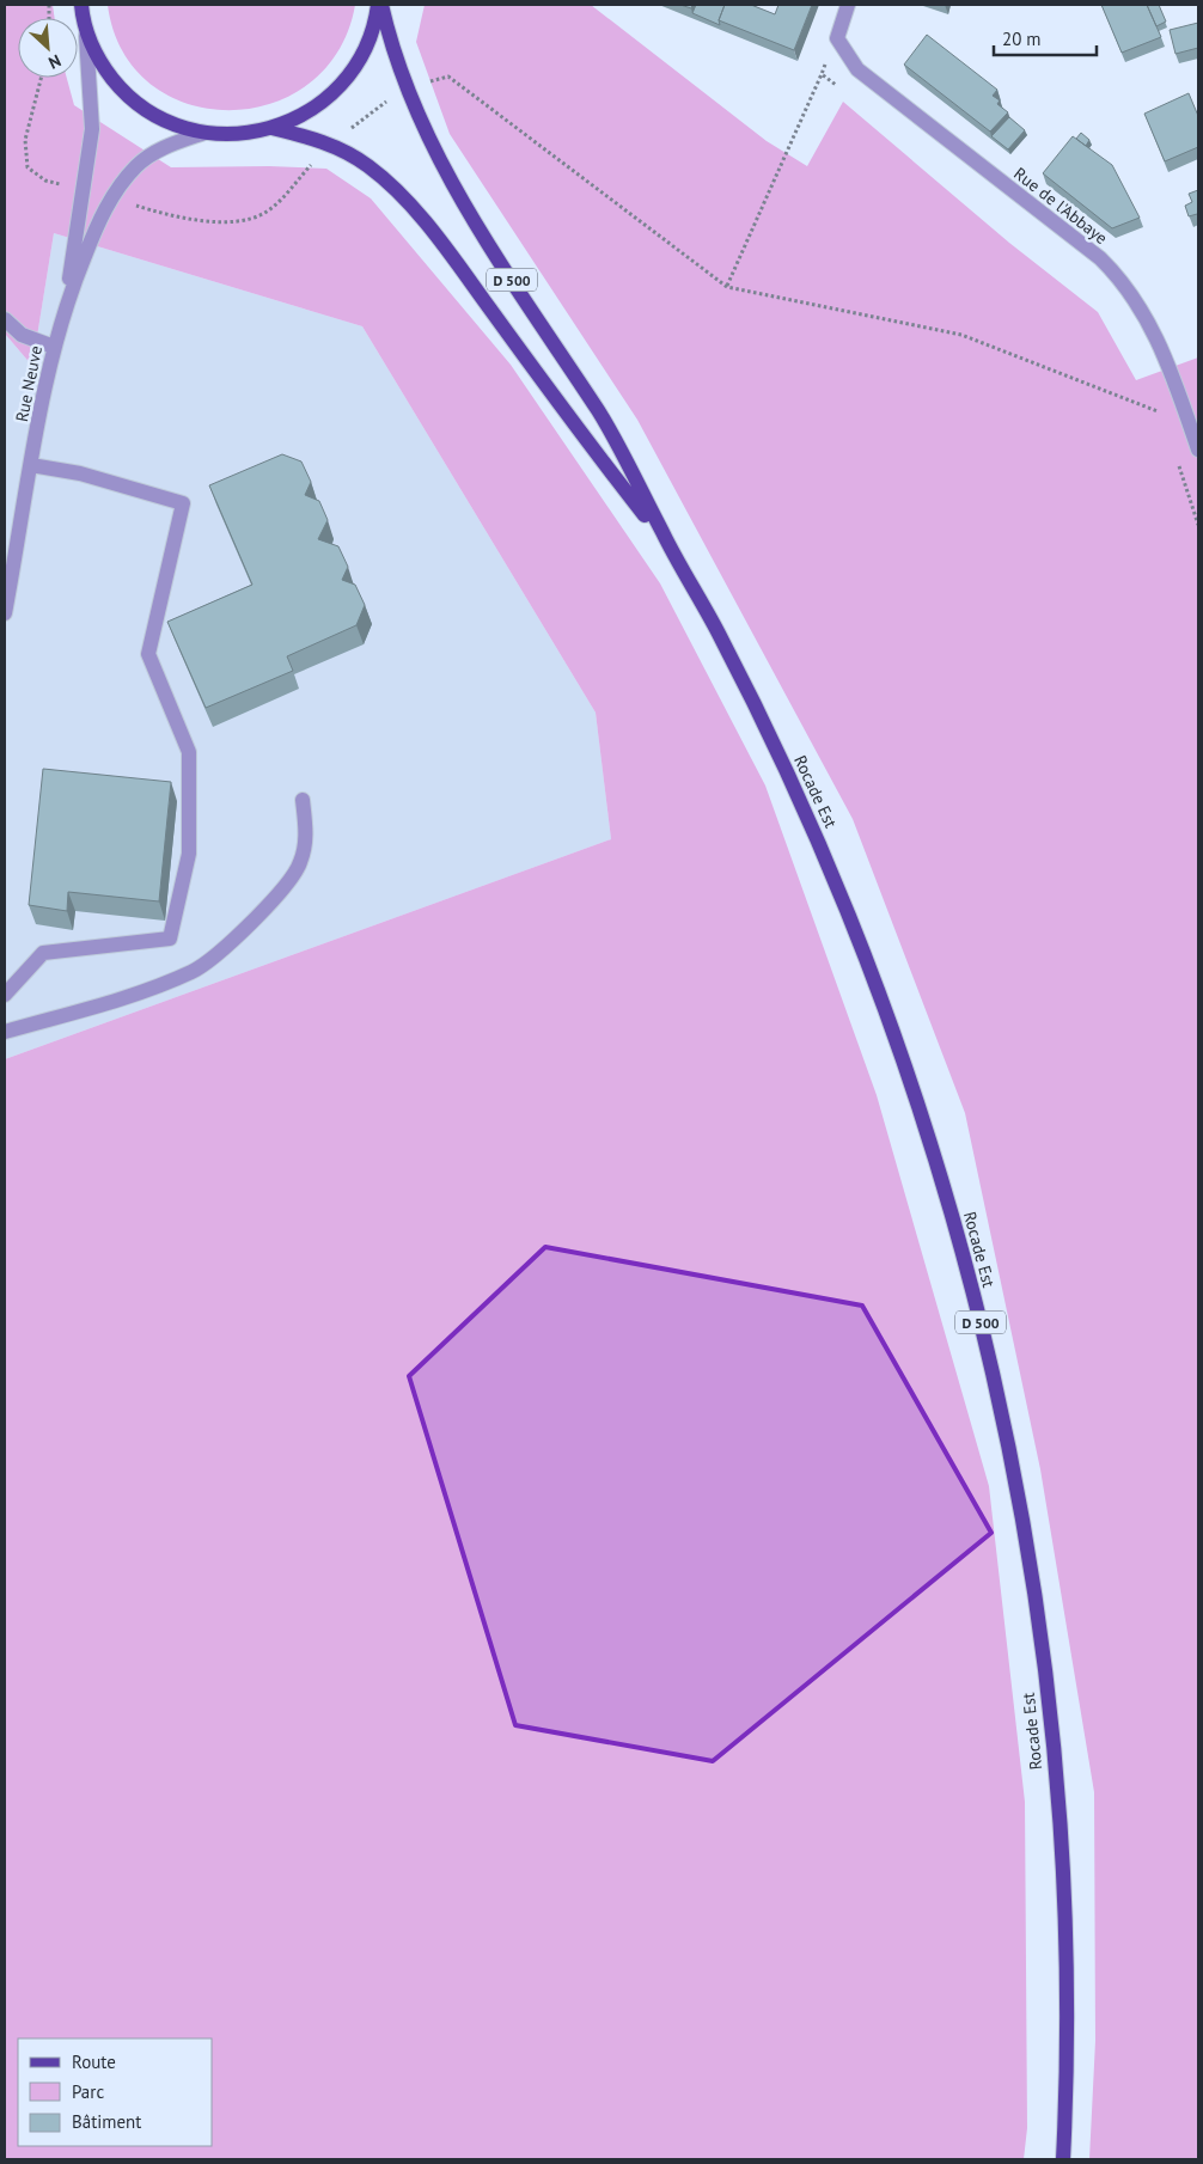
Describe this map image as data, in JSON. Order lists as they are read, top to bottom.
{
  "streets": {
    "main road": ["D 500", "Rocade Est"],
    "street": ["Rue de l'Abbaye", "Rue Neuve"]
  },
  "crossings": [
    ["D 500", "Rocade Est"]
  ],
  "legend": ["Route", "Parc", "Bâtiment"],
  "scale_bar": "20 m",
  "north": "bottom right"
}
